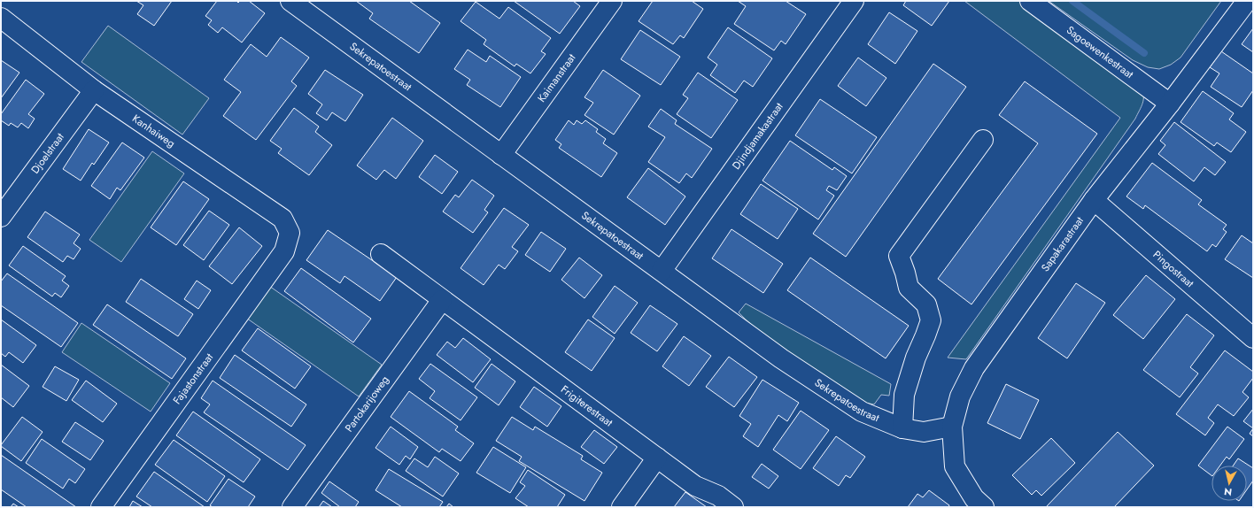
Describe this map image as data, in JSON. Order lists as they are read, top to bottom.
{
  "streets": {
    "street": [
      "Sagoewenkestraat",
      "Sekrepatoestraat",
      "Kaimanstraat",
      "Kanhaiweg",
      "Djindjamakastraat",
      "Djoelstraat",
      "Sapakarastraat",
      "Pingostraat",
      "Fajastonstraat",
      "Partokarijoweg",
      "Frigiterestraat"
    ]
  },
  "crossings": [
    ["Sagoewenkestraat", "Sapakarastraat"],
    ["Sekrepatoestraat", "Kaimanstraat"],
    ["Sekrepatoestraat", "Djindjamakastraat"],
    ["Sekrepatoestraat", "Sapakarastraat"],
    ["Kanhaiweg", "Djoelstraat"],
    ["Kanhaiweg", "Fajastonstraat"],
    ["Sapakarastraat", "Pingostraat"],
    ["Partokarijoweg", "Frigiterestraat"]
  ],
  "north": "bottom"
}
